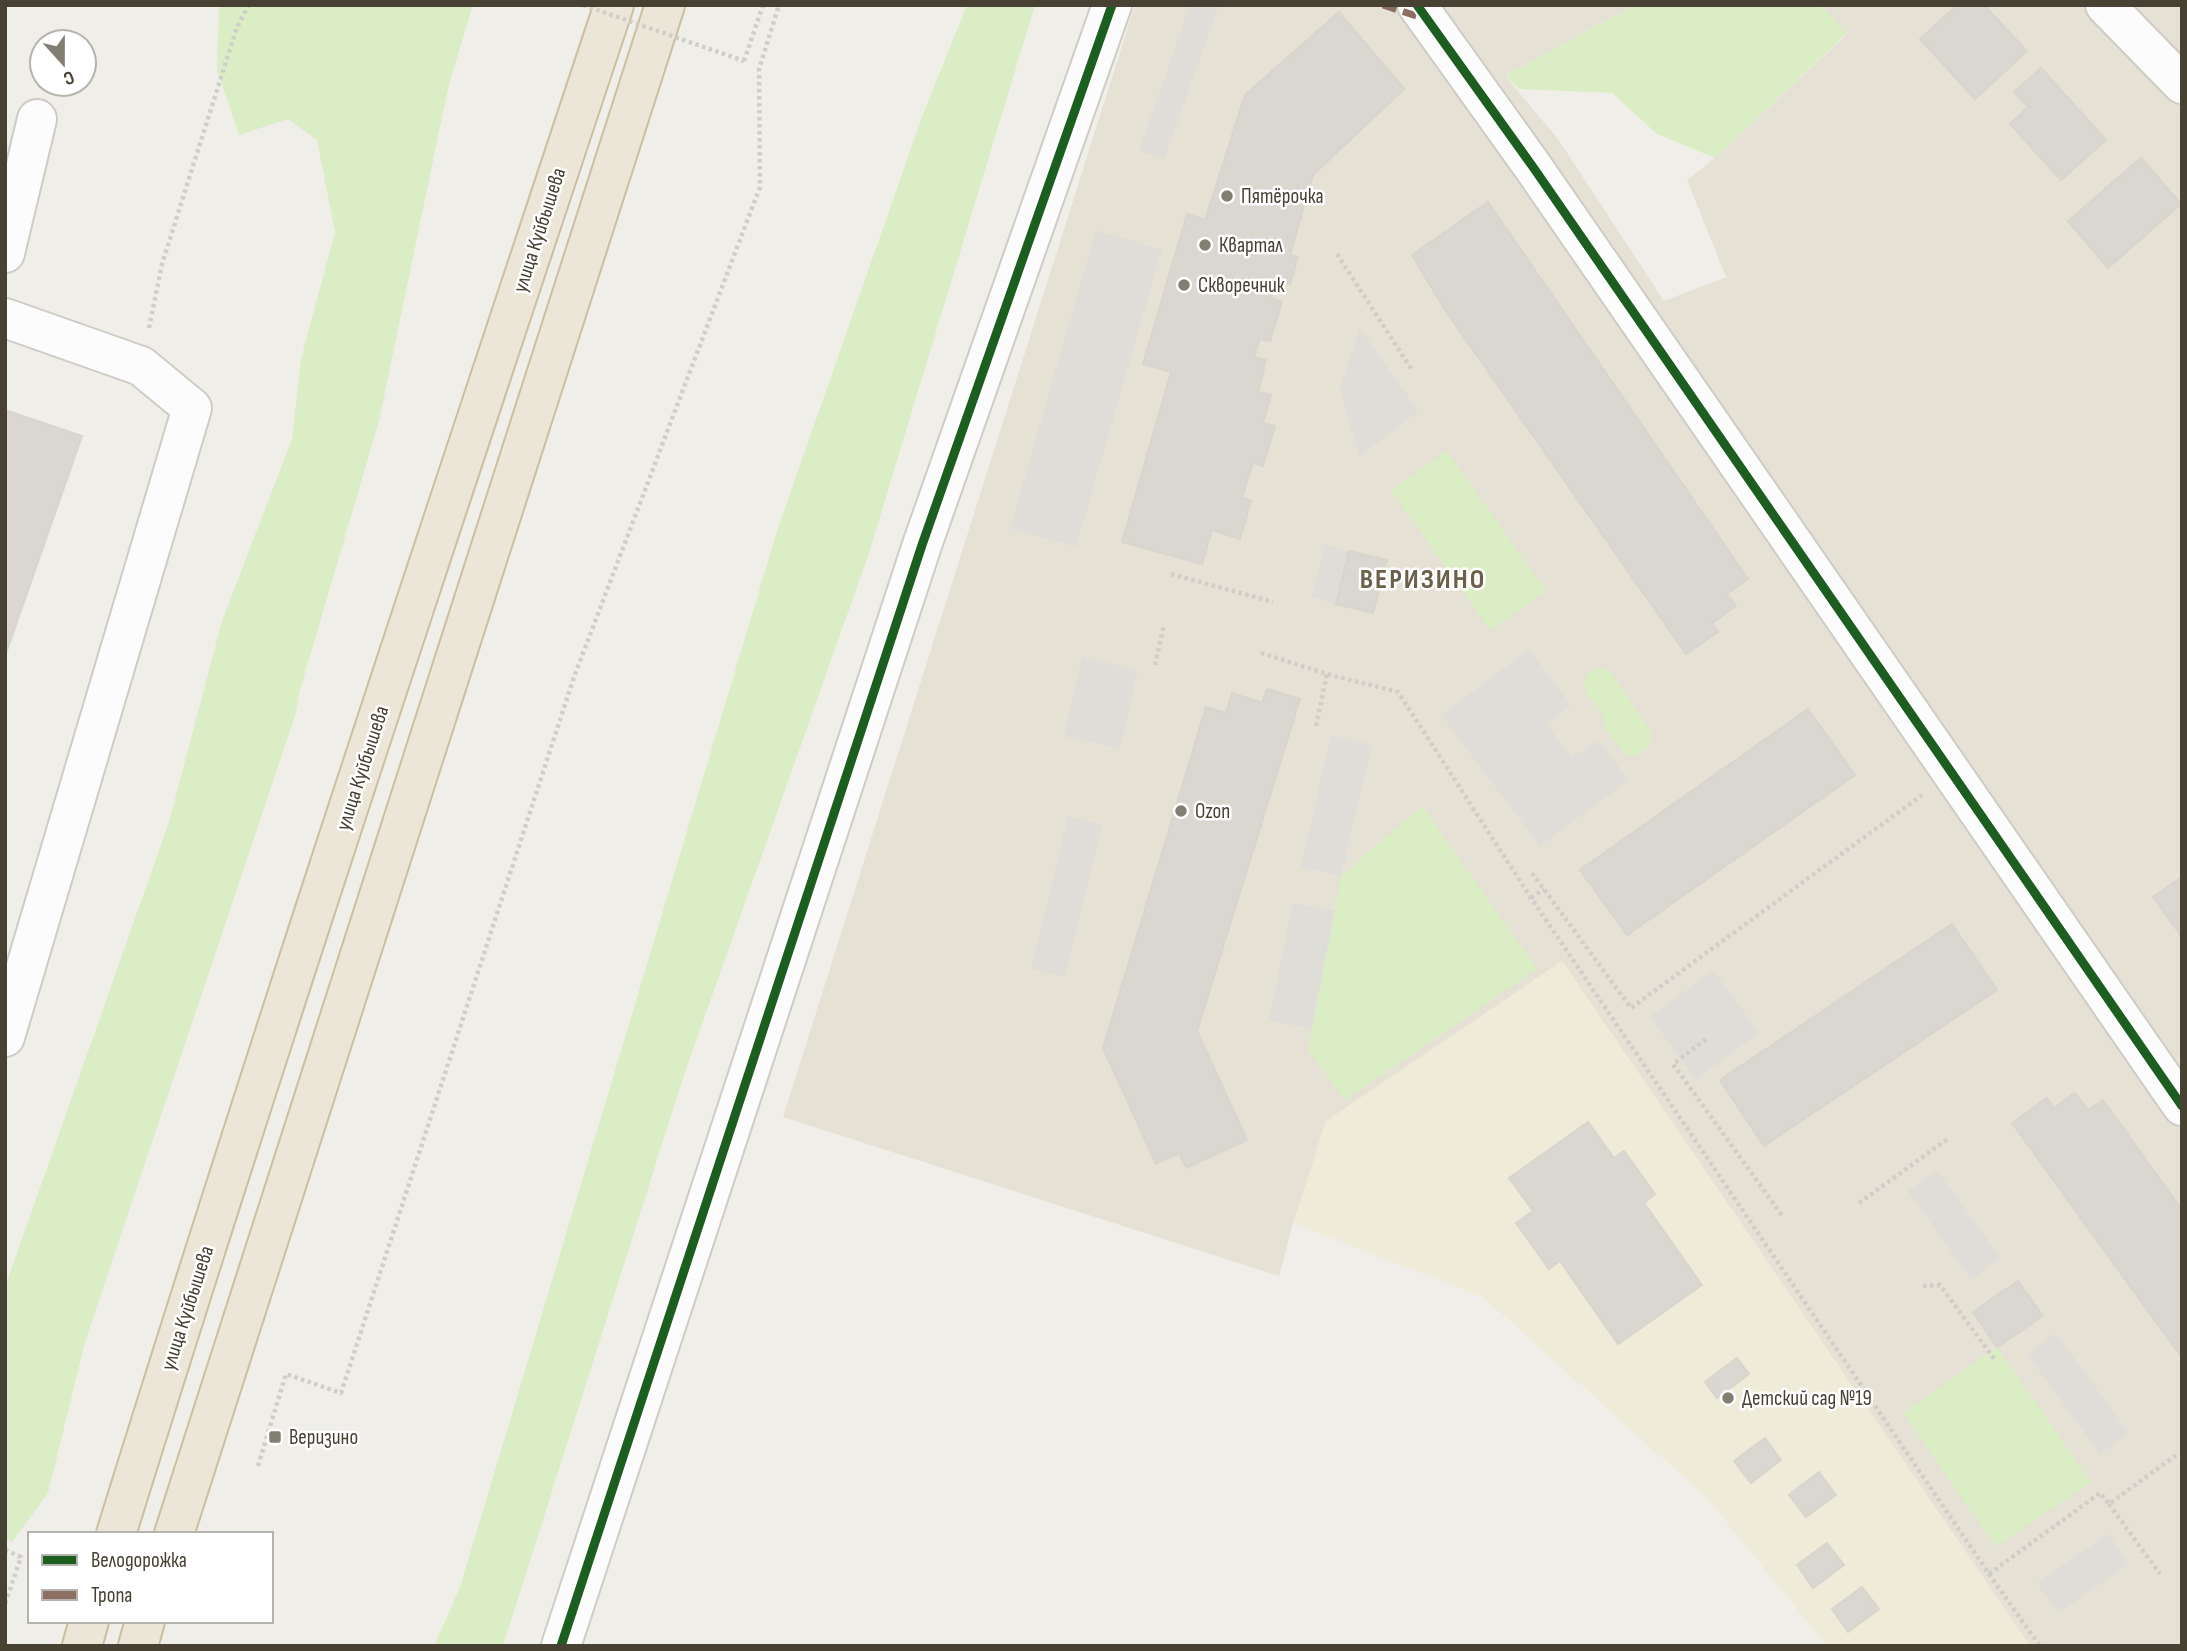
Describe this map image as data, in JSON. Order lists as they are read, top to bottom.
{
  "streets": {
    "highway": ["улица Куйбышева"]
  },
  "districts": ["ВЕРИЗИНО"],
  "places": {
    "other": [
      "Пятёрочка",
      "Квартал",
      "Скворечник",
      "Ozon",
      "Детский сад №19"
    ],
    "transit": ["Веризино"]
  },
  "legend": ["Велодорожка", "Тропа"],
  "north": "bottom"
}
